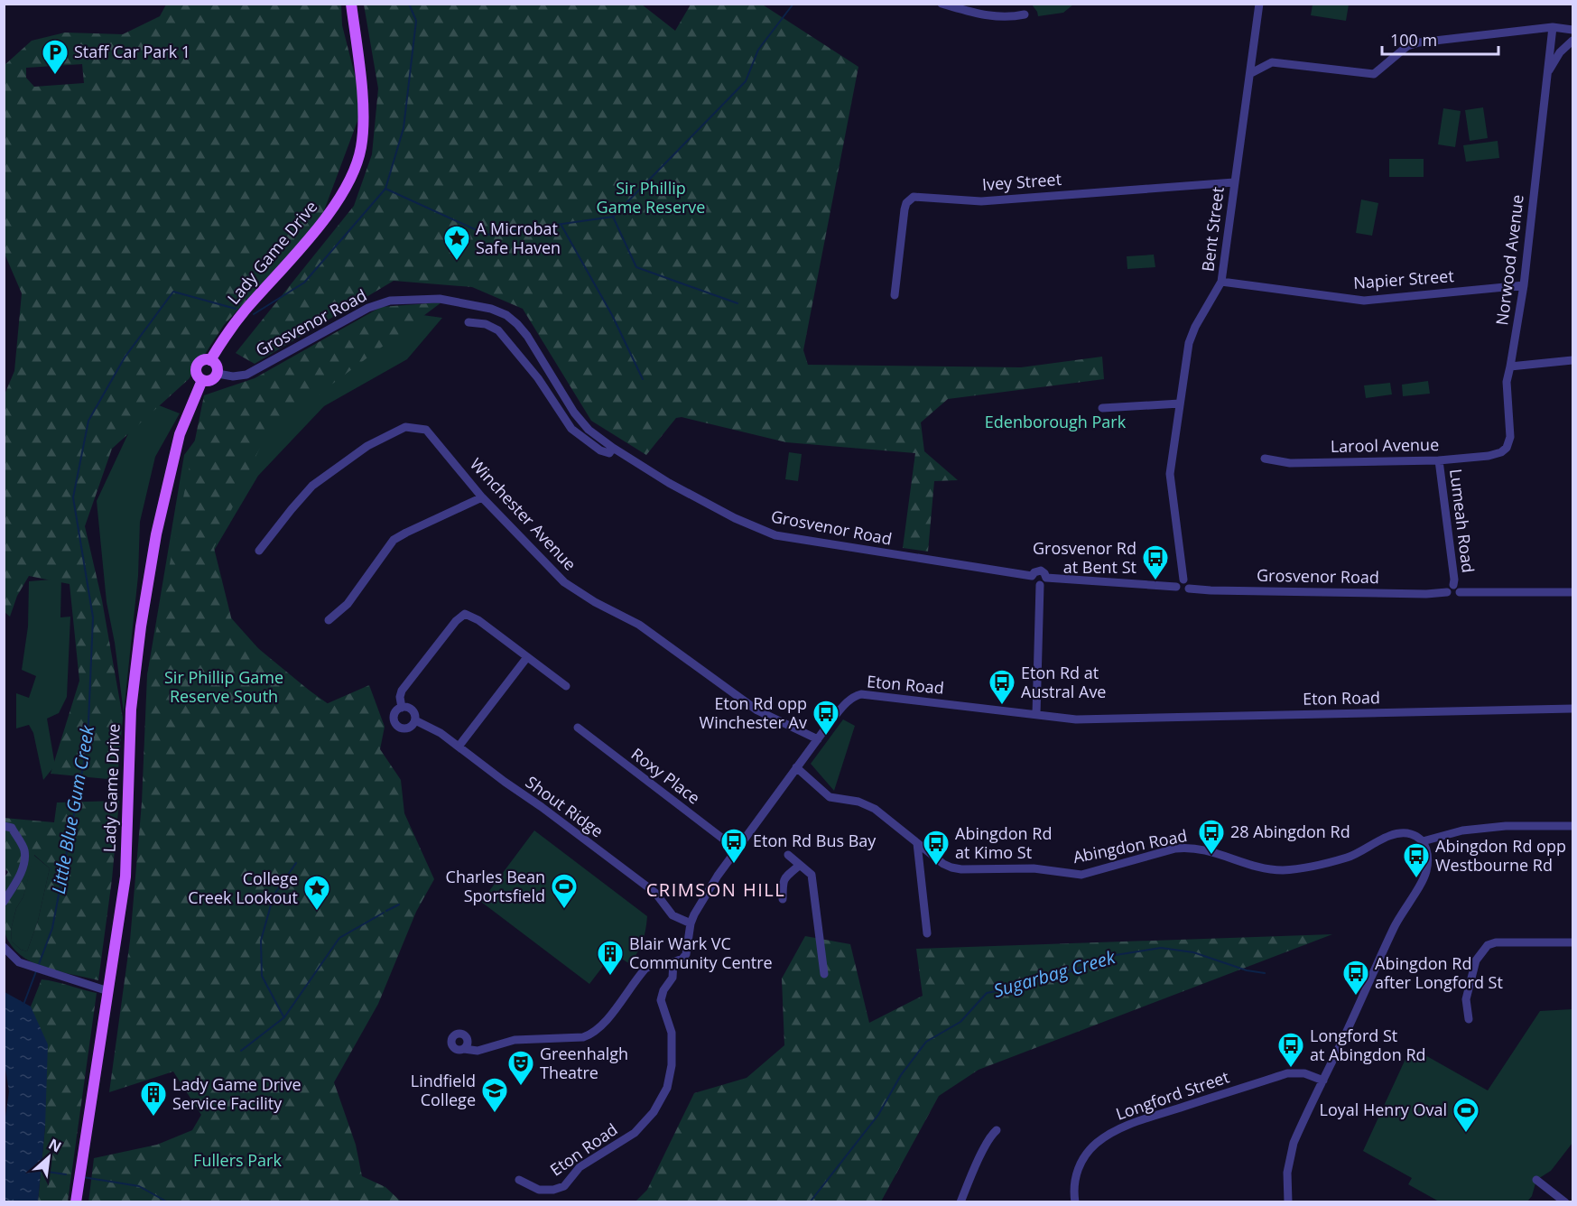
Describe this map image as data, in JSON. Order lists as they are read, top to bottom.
{
  "streets": {
    "main road": ["Lady Game Drive"],
    "street": [
      "Ivey Street",
      "Bent Street",
      "Norwood Avenue",
      "Napier Street",
      "Grosvenor Road",
      "Larool Avenue",
      "Winchester Avenue",
      "Lumeah Road",
      "Eton Road",
      "Roxy Place",
      "Shout Ridge",
      "Abingdon Road",
      "Longford Street"
    ]
  },
  "crossings": [
    ["Ivey Street", "Bent Street"],
    ["Bent Street", "Napier Street"],
    ["Bent Street", "Grosvenor Road"],
    ["Lady Game Drive", "Grosvenor Road"],
    ["Norwood Avenue", "Napier Street"],
    ["Norwood Avenue", "Larool Avenue"],
    ["Grosvenor Road", "Lumeah Road"],
    ["Larool Avenue", "Lumeah Road"],
    ["Winchester Avenue", "Eton Road"],
    ["Eton Road", "Roxy Place"],
    ["Eton Road", "Shout Ridge"],
    ["Eton Road", "Abingdon Road"]
  ],
  "districts": ["CRIMSON HILL"],
  "water": ["Little Blue Gum Creek", "Sugarbag Creek"],
  "parks": [
    "Sir Phillip Game Reserve",
    "Edenborough Park",
    "Sir Phillip Game Reserve South",
    "Fullers Park"
  ],
  "places": {
    "parking": ["Staff Car Park 1"],
    "place": ["A Microbat Safe Haven", "College Creek Lookout"],
    "bus stop": [
      "Grosvenor Rd at Bent St",
      "Eton Rd at Austral Ave",
      "Eton Rd opp Winchester Av",
      "28 Abingdon Rd",
      "Eton Rd Bus Bay",
      "Abingdon Rd at Kimo St",
      "Abingdon Rd opp Westbourne Rd",
      "Abingdon Rd after Longford St",
      "Longford St at Abingdon Rd"
    ],
    "sports": ["Charles Bean Sportsfield", "Loyal Henry Oval"],
    "building": ["Blair Wark VC Community Centre", "Lady Game Drive Service Facility"],
    "theatre": ["Greenhalgh Theatre"],
    "school or university": ["Lindfield College"]
  },
  "scale_bar": "100 m",
  "north": "top right"
}
